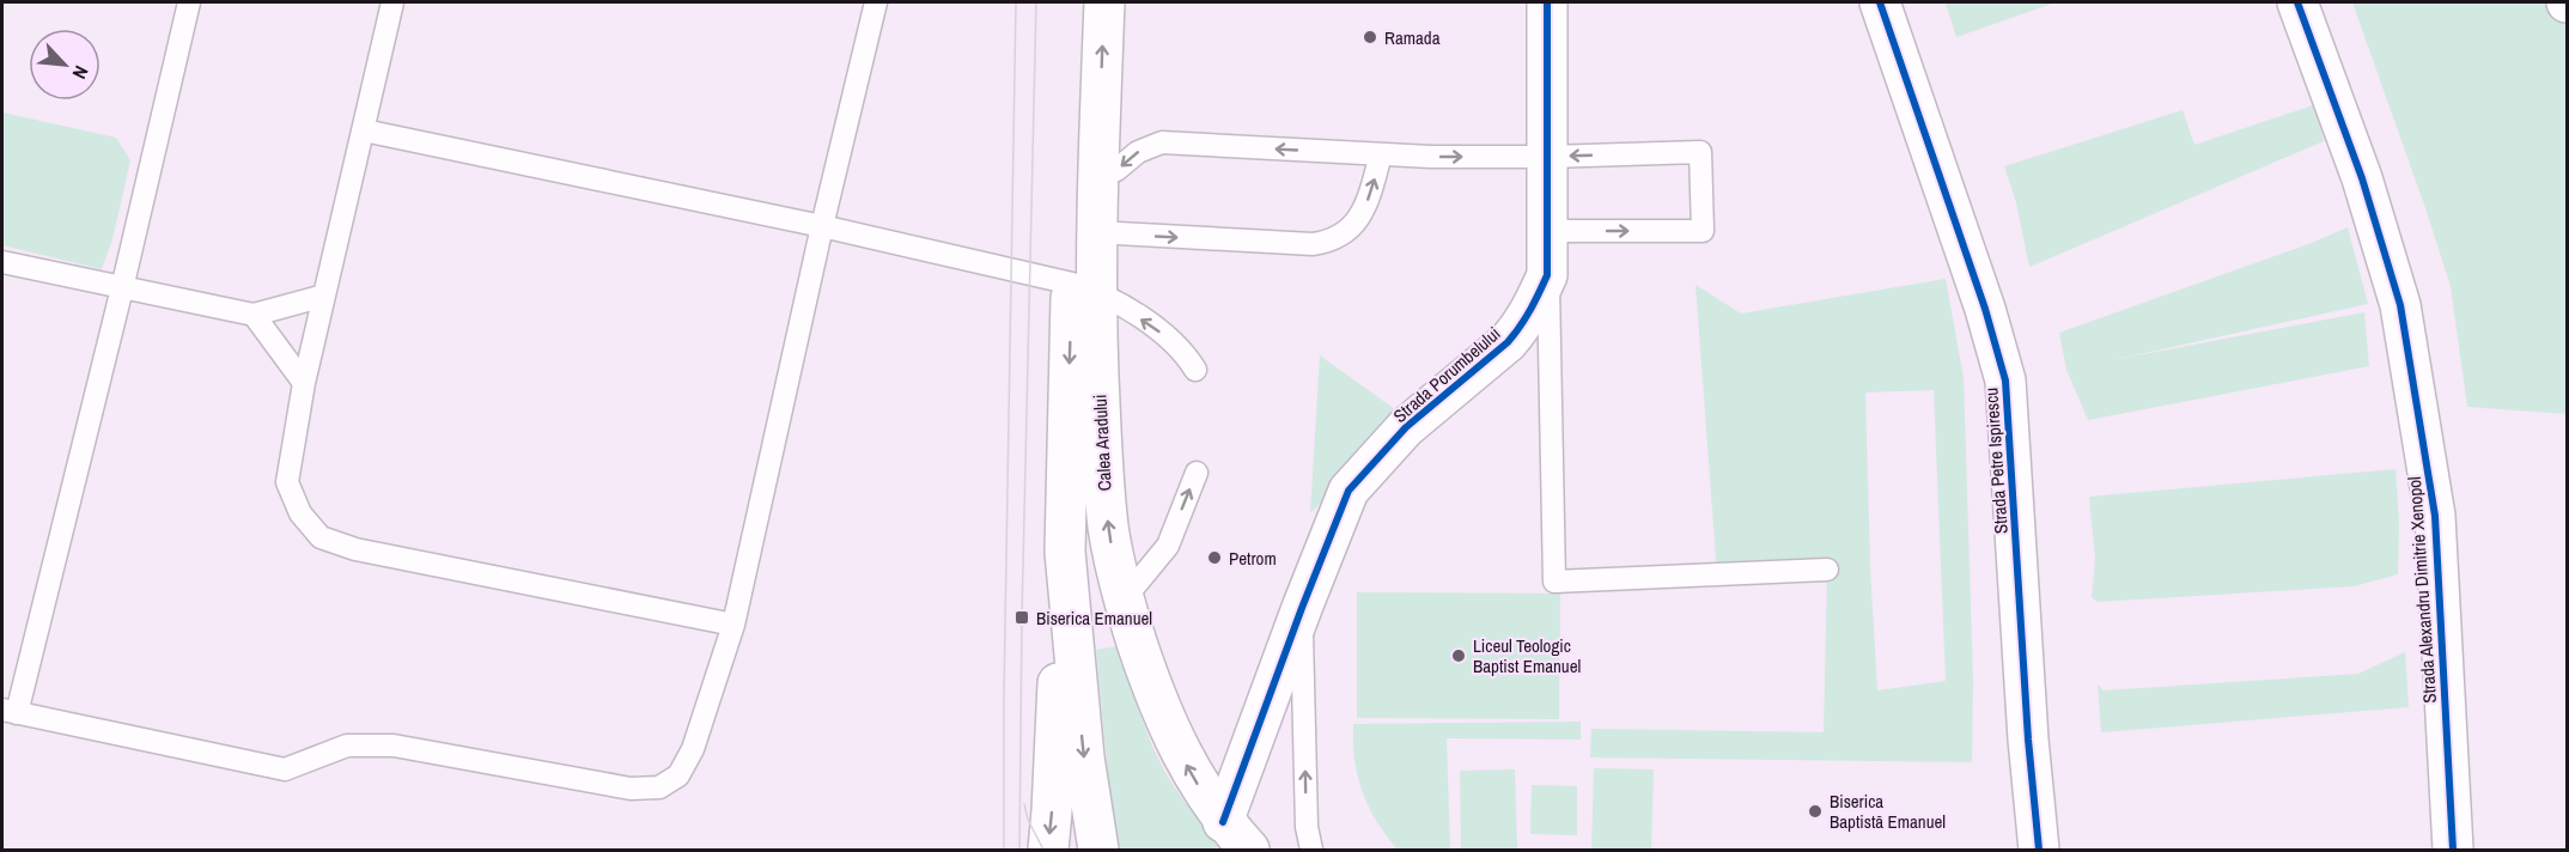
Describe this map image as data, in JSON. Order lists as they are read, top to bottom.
{
  "streets": {
    "street": [
      "Strada Porumbelului",
      "Calea Aradului",
      "Strada Petre Ispirescu",
      "Strada Alexandru Dimitrie Xenopol"
    ]
  },
  "crossings": [
    ["Strada Porumbelului", "Calea Aradului"]
  ],
  "places": {
    "other": [
      "Ramada",
      "Petrom",
      "Liceul Teologic Baptist Emanuel",
      "Biserica Baptistă Emanuel"
    ],
    "transit": ["Biserica Emanuel"]
  },
  "north": "bottom right"
}
